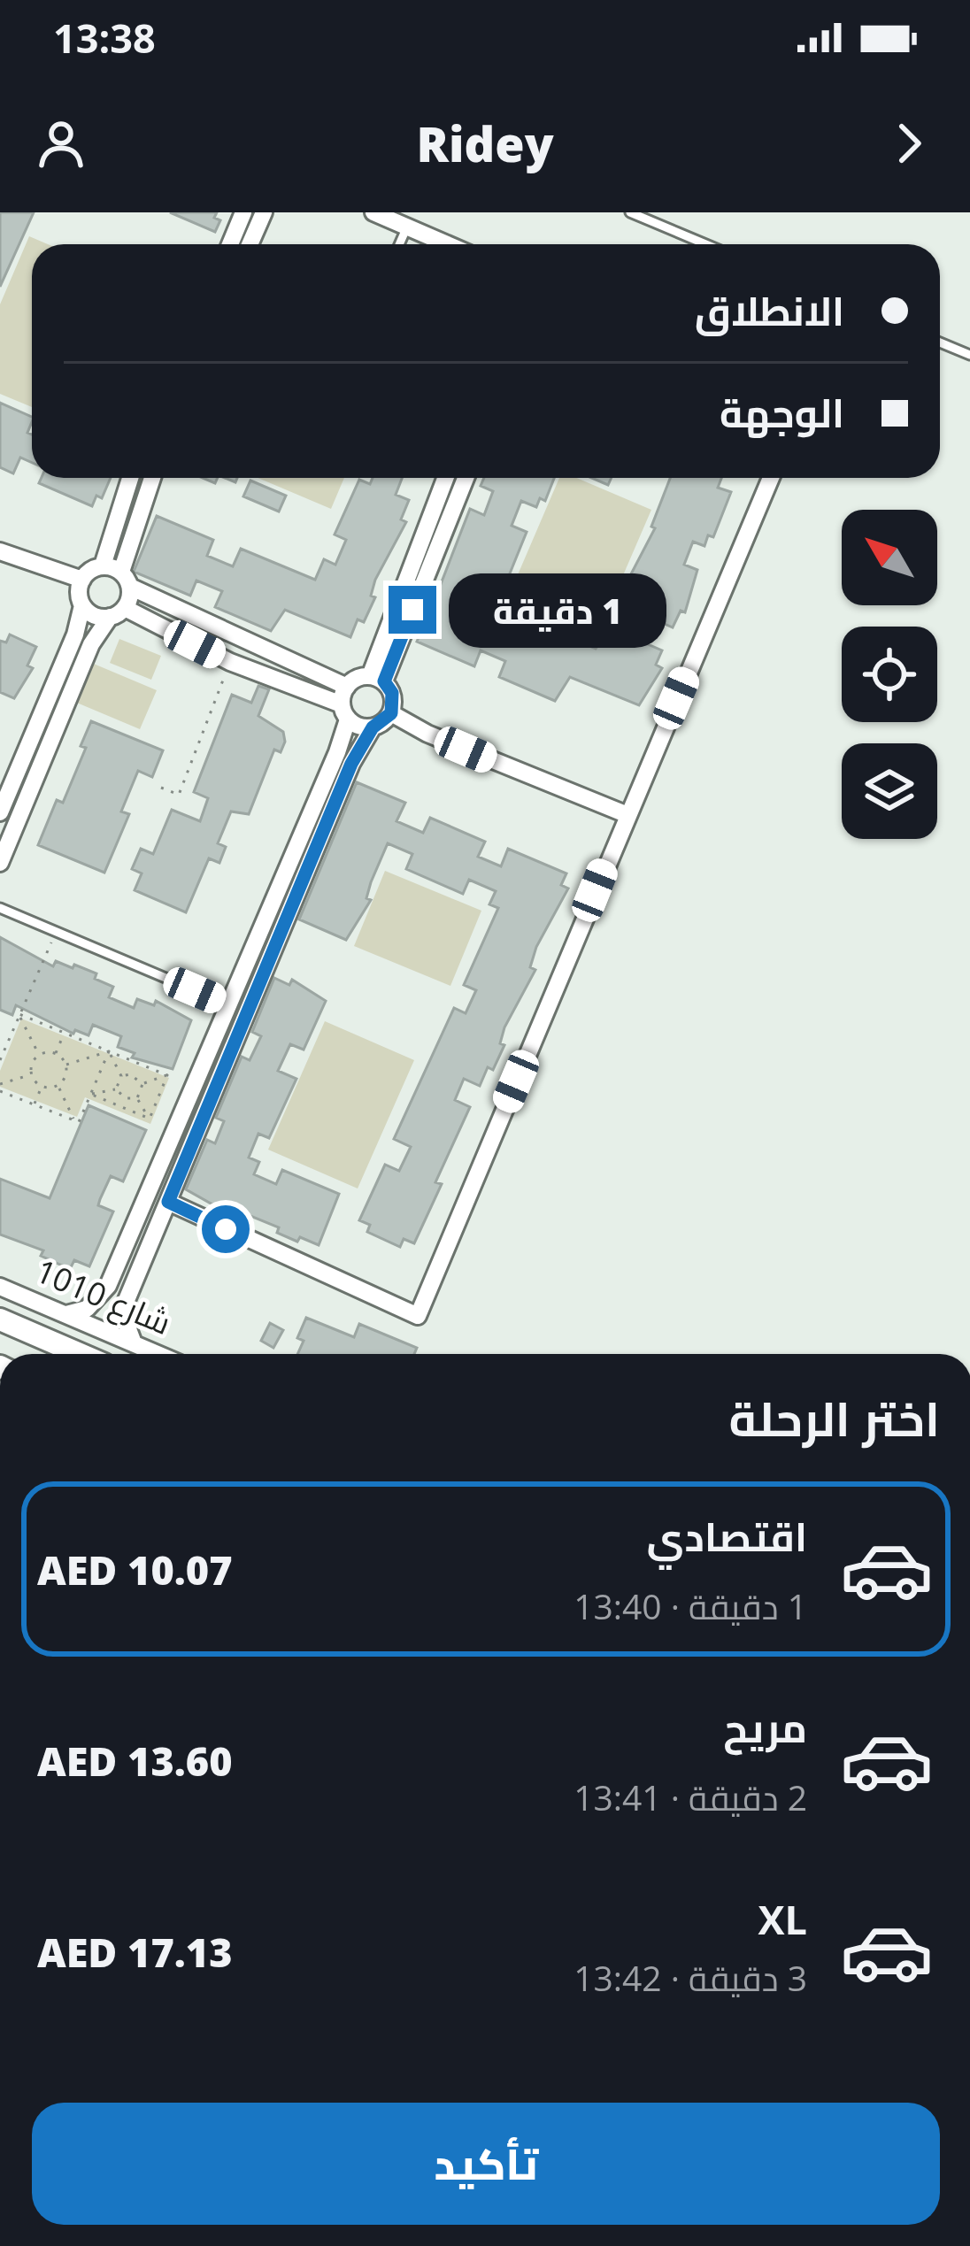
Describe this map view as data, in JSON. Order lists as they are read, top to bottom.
{
  "streets": {
    "street": ["شارع 1010"]
  },
  "north": "top left",
  "page": {
    "status": "13:38",
    "header": "Ridey",
    "banner": ["الانطلاق", "الوجهة"],
    "bubble": "1 دقيقة",
    "heading": "اختر الرحلة",
    "list": [
      {
        "name": "اقتصادي",
        "note": "1 دقيقة · 13:40",
        "value": "AED 10.07"
      },
      {
        "name": "مريح",
        "note": "2 دقيقة · 13:41",
        "value": "AED 13.60"
      },
      {
        "name": "XL",
        "note": "3 دقيقة · 13:42",
        "value": "AED 17.13"
      }
    ],
    "buttons": "تأكيد"
  }
}
